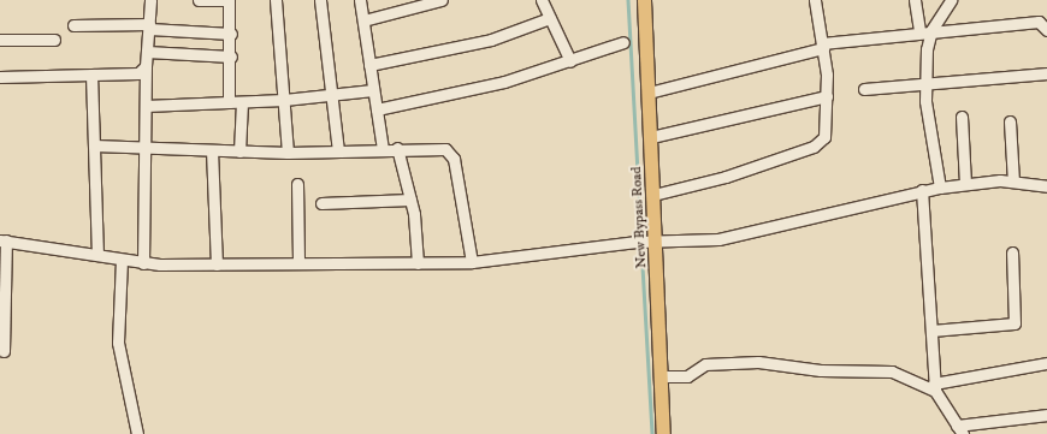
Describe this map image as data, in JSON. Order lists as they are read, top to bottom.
{
  "streets": {
    "main road": ["New Bypass Road"]
  }
}
